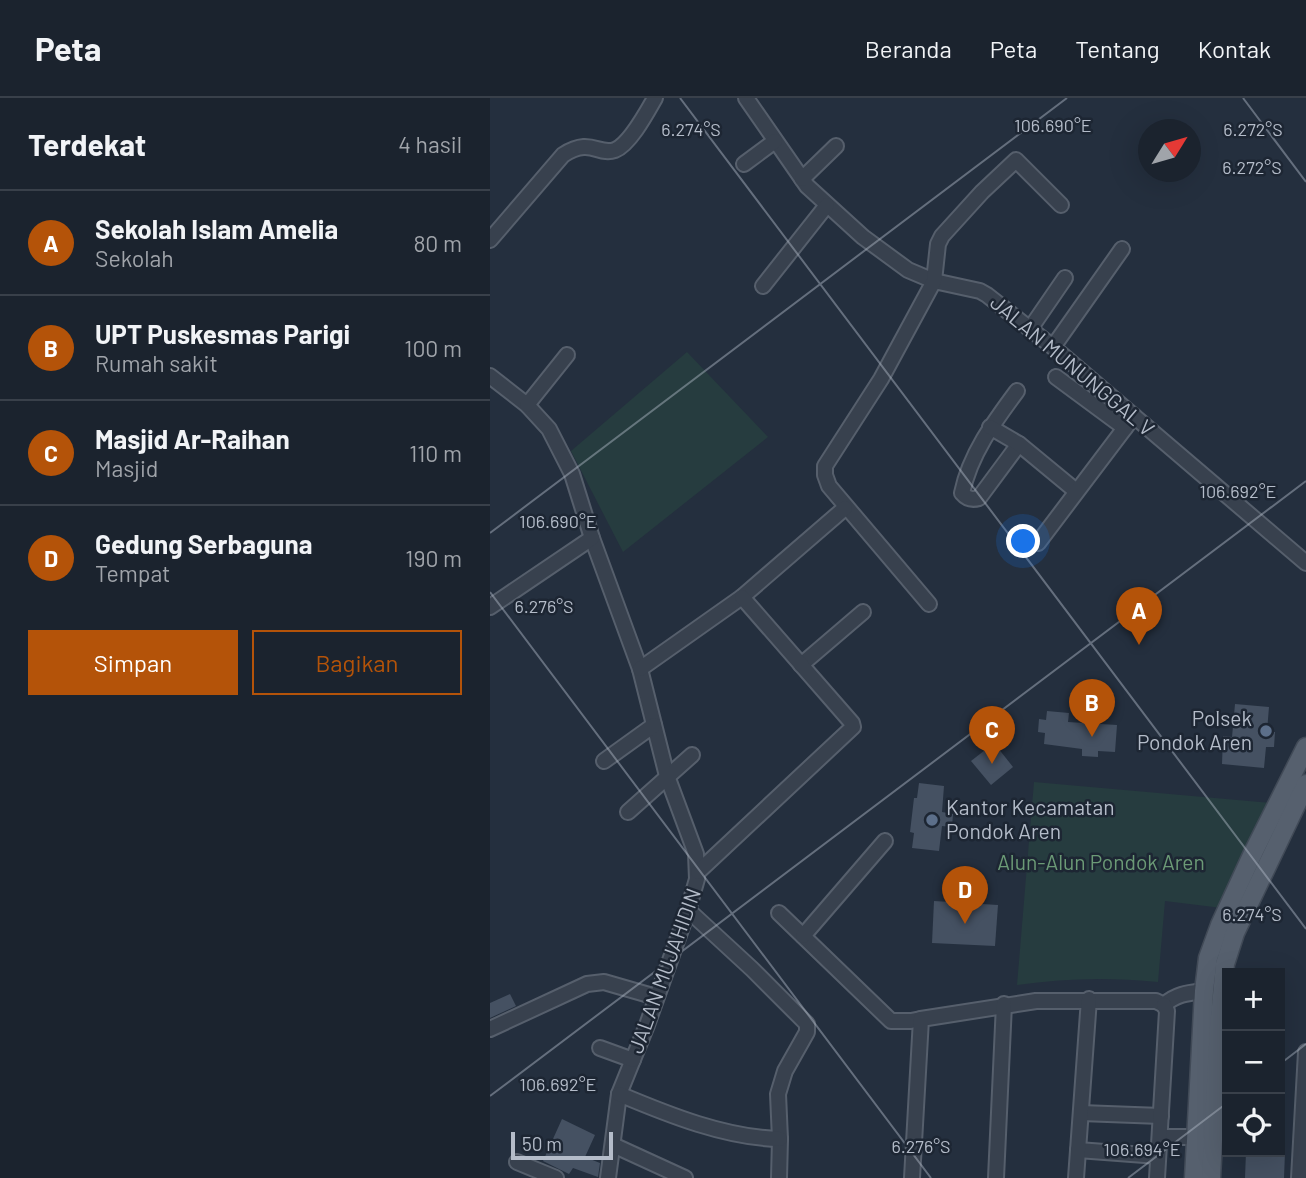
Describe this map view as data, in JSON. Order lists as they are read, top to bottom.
{
  "streets": {
    "street": ["JALAN MUNUNGGAL V", "JALAN MUJAHIDIN"]
  },
  "parks": ["Alun-Alun Pondok Aren"],
  "places": ["Polsek Pondok Aren", "Kantor Kecamatan Pondok Aren"],
  "scale_bar": "50 m",
  "north": "top right",
  "page": {
    "header": "Peta",
    "nav": [
      "Beranda",
      "Peta",
      "Tentang",
      "Kontak"
    ],
    "heading": ["Terdekat", "4 hasil"],
    "list": [
      {
        "mark": "A",
        "name": "Sekolah Islam Amelia",
        "note": "Sekolah",
        "value": "80 m"
      },
      {
        "mark": "B",
        "name": "UPT Puskesmas Parigi",
        "note": "Rumah sakit",
        "value": "100 m"
      },
      {
        "mark": "C",
        "name": "Masjid Ar-Raihan",
        "note": "Masjid",
        "value": "110 m"
      },
      {
        "mark": "D",
        "name": "Gedung Serbaguna",
        "note": "Tempat",
        "value": "190 m"
      }
    ],
    "pins": [
      "A",
      "B",
      "C",
      "D"
    ],
    "buttons": ["Simpan", "Bagikan"],
    "map_buttons": ["+", "−"],
    "scale": "50 m"
  },
  "coordinates": [
    "106.690°E",
    "6.274°S",
    "6.272°S",
    "106.692°E",
    "6.276°S",
    "106.694°E"
  ]
}
